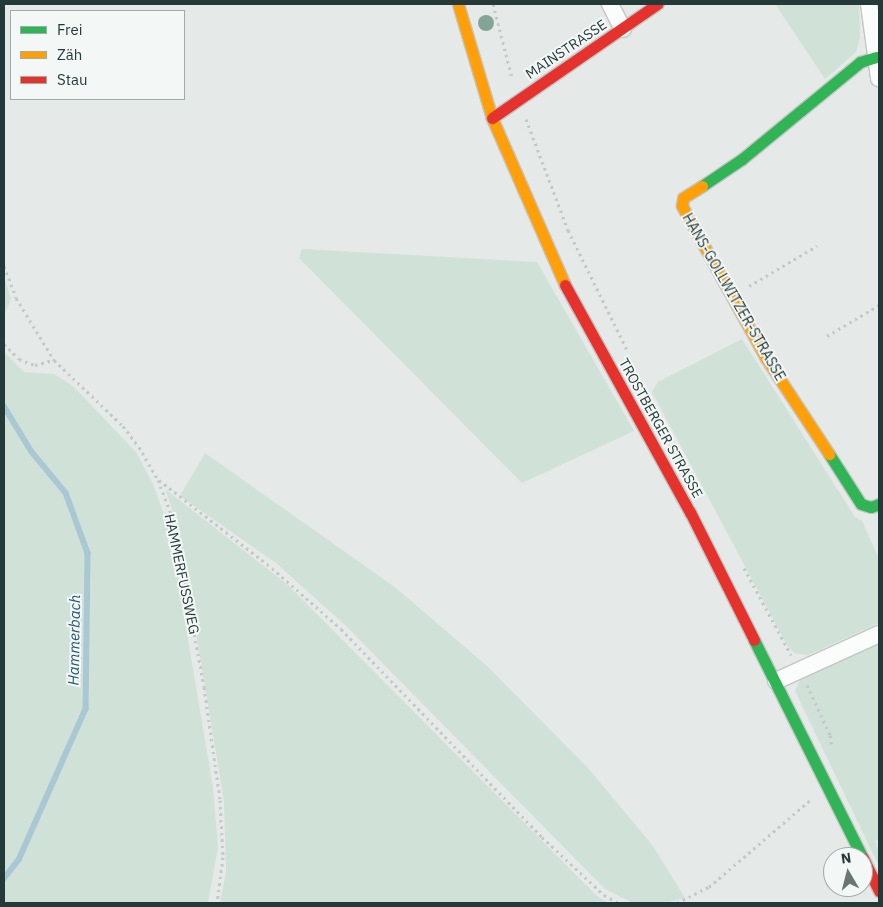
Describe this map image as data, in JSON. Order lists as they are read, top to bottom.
{
  "streets": {
    "main road": ["MAINSTRASSE", "HANS-GOLLWITZER-STRASSE", "TROSTBERGER STRASSE"],
    "path": ["HAMMERFUSSWEG"]
  },
  "crossings": [
    ["MAINSTRASSE", "TROSTBERGER STRASSE"]
  ],
  "water": ["Hammerbach"],
  "legend": ["Frei", "Zäh", "Stau"],
  "north": "top"
}
